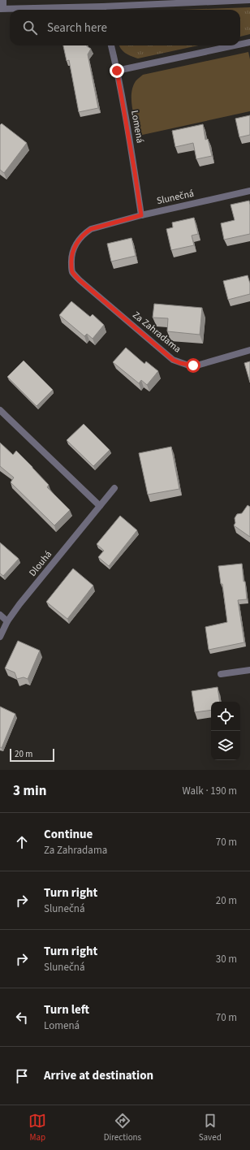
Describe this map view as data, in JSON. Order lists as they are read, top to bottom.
{
  "streets": {
    "street": [
      "Lomená",
      "Slunečná",
      "Za Zahradama",
      "Dlouhá"
    ]
  },
  "crossings": [
    ["Lomená", "Slunečná"],
    ["Slunečná", "Za Zahradama"]
  ],
  "scale_bar": "20 m",
  "page": {
    "search": "Search here",
    "scale": "20 m",
    "heading": ["3 min", "Walk · 190 m"],
    "list": [
      ["Continue", "Za Zahradama", "70 m"],
      ["Turn right", "Slunečná", "20 m"],
      ["Turn right", "Slunečná", "30 m"],
      ["Turn left", "Lomená", "70 m"],
      "Arrive at destination"
    ],
    "nav": ["Map", "Directions", "Saved"]
  }
}
